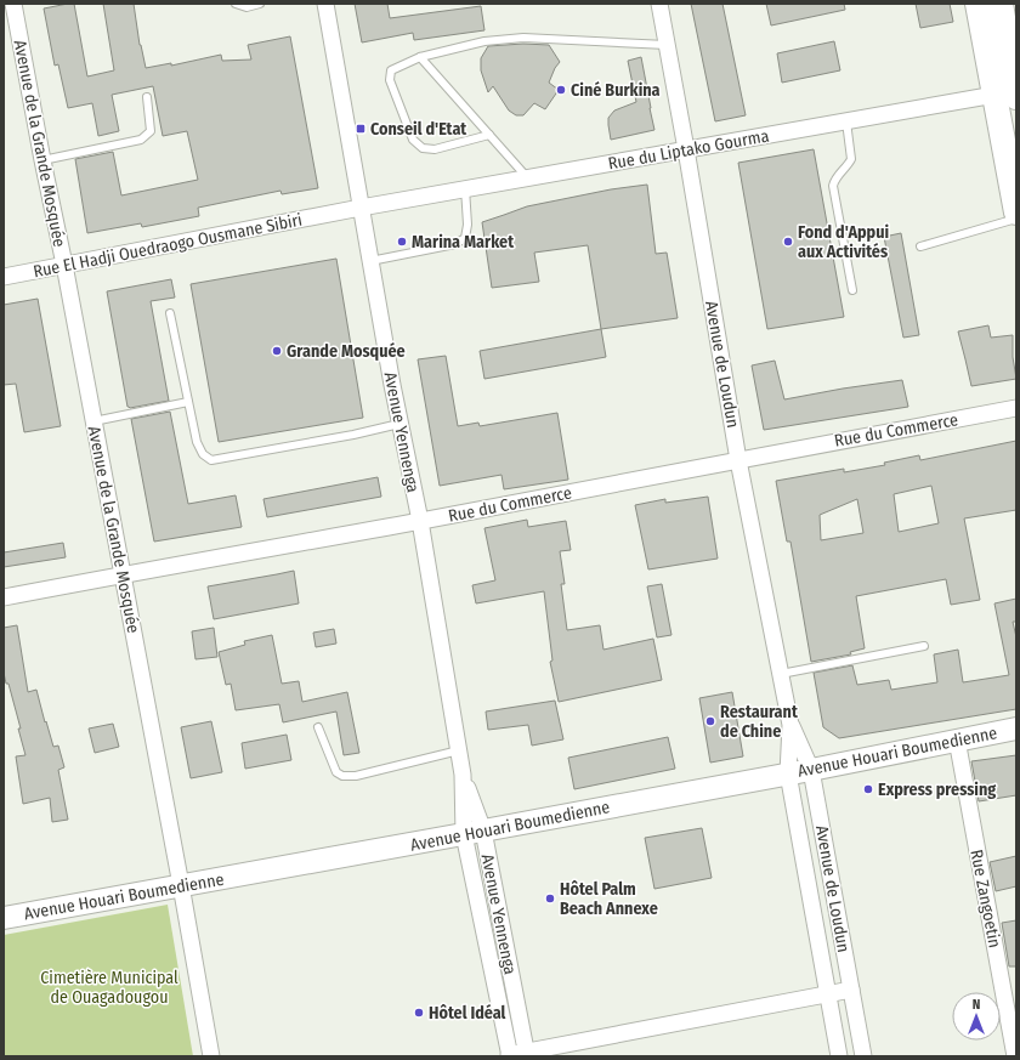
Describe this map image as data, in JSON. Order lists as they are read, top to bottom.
{
  "streets": {
    "main road": ["Avenue Houari Boumedienne"],
    "street": [
      "Avenue de la Grande Mosquée",
      "Rue du Liptako Gourma",
      "Rue El Hadji Ouedraogo Ousmane Sibiri",
      "Avenue de Loudun",
      "Rue du Commerce",
      "Avenue Yennenga",
      "Rue Zangoetin"
    ]
  },
  "crossings": [
    ["Avenue de la Grande Mosquée", "Rue El Hadji Ouedraogo Ousmane Sibiri"],
    ["Avenue de la Grande Mosquée", "Rue du Commerce"],
    ["Avenue de la Grande Mosquée", "Avenue Houari Boumedienne"],
    ["Rue du Liptako Gourma", "Rue El Hadji Ouedraogo Ousmane Sibiri"],
    ["Rue du Liptako Gourma", "Avenue de Loudun"],
    ["Rue du Liptako Gourma", "Avenue Yennenga"],
    ["Rue El Hadji Ouedraogo Ousmane Sibiri", "Avenue Yennenga"],
    ["Avenue de Loudun", "Rue du Commerce"],
    ["Avenue de Loudun", "Avenue Houari Boumedienne"],
    ["Rue du Commerce", "Avenue Yennenga"],
    ["Avenue Yennenga", "Avenue Houari Boumedienne"],
    ["Avenue Houari Boumedienne", "Rue Zangoetin"]
  ],
  "parks": ["Cimetière Municipal de Ouagadougou"],
  "places": {
    "other": [
      "Ciné Burkina",
      "Marina Market",
      "Fond d'Appui aux Activités",
      "Grande Mosquée",
      "Restaurant de Chine",
      "Express pressing",
      "Hôtel Palm Beach Annexe",
      "Hôtel Idéal"
    ],
    "transit": ["Conseil d'Etat"]
  },
  "north": "top"
}
